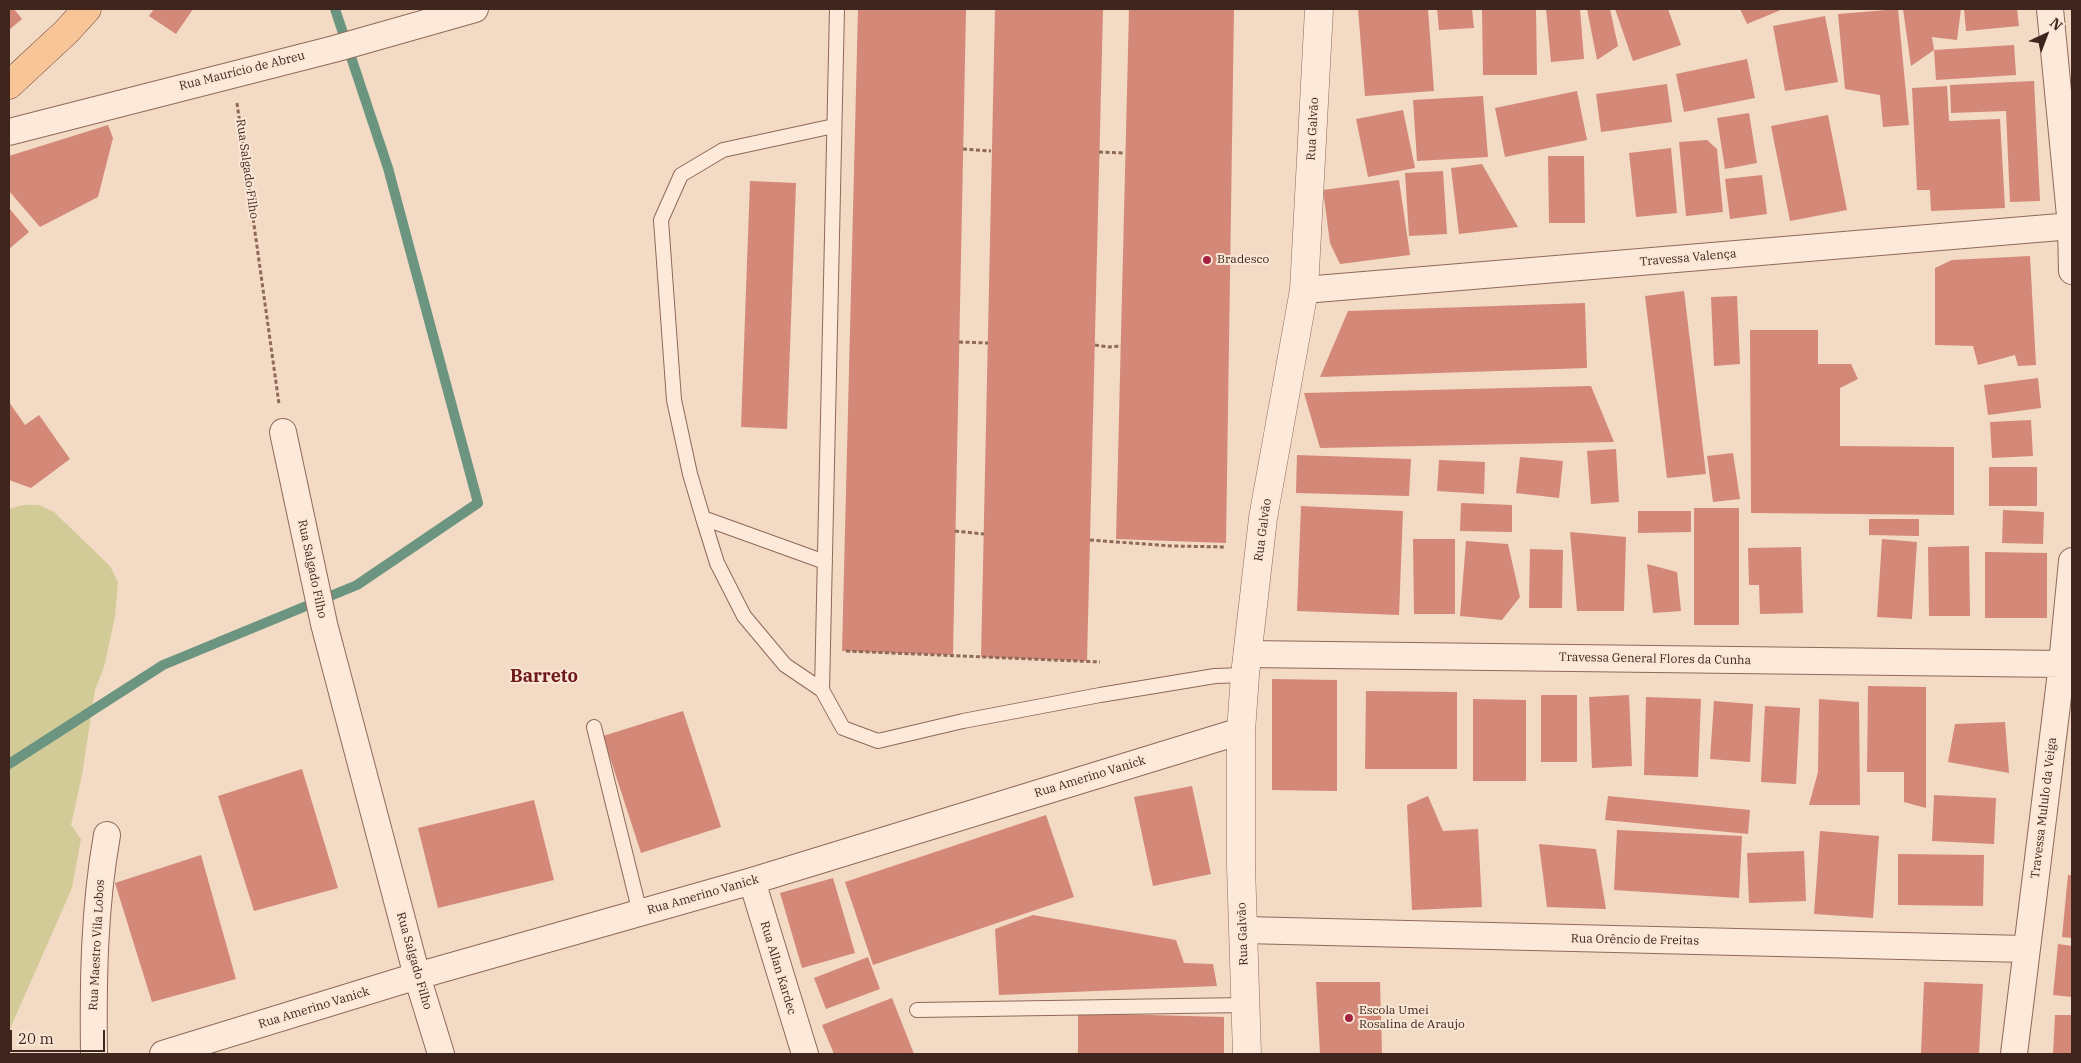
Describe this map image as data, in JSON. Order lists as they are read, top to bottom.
{
  "streets": {
    "street": [
      "Rua Maurício de Abreu",
      "Rua Galvão",
      "Rua Salgado Filho",
      "Travessa Valença",
      "Travessa General Flores da Cunha",
      "Rua Amerino Vanick",
      "Travessa Mululo da Veiga",
      "Rua Orêncio de Freitas",
      "Rua Maestro Vila Lobos",
      "Rua Allan Kardec"
    ]
  },
  "crossings": [
    ["Rua Maurício de Abreu", "Rua Salgado Filho"],
    ["Rua Galvão", "Travessa Valença"],
    ["Rua Galvão", "Travessa General Flores da Cunha"],
    ["Rua Galvão", "Rua Amerino Vanick"],
    ["Rua Galvão", "Rua Orêncio de Freitas"],
    ["Rua Salgado Filho", "Rua Amerino Vanick"],
    ["Travessa General Flores da Cunha", "Travessa Mululo da Veiga"],
    ["Rua Amerino Vanick", "Rua Allan Kardec"],
    ["Travessa Mululo da Veiga", "Rua Orêncio de Freitas"]
  ],
  "districts": ["Barreto"],
  "places": ["Bradesco", "Escola Umei Rosalina de Araujo"],
  "scale_bar": "20 m",
  "north": "top right"
}
